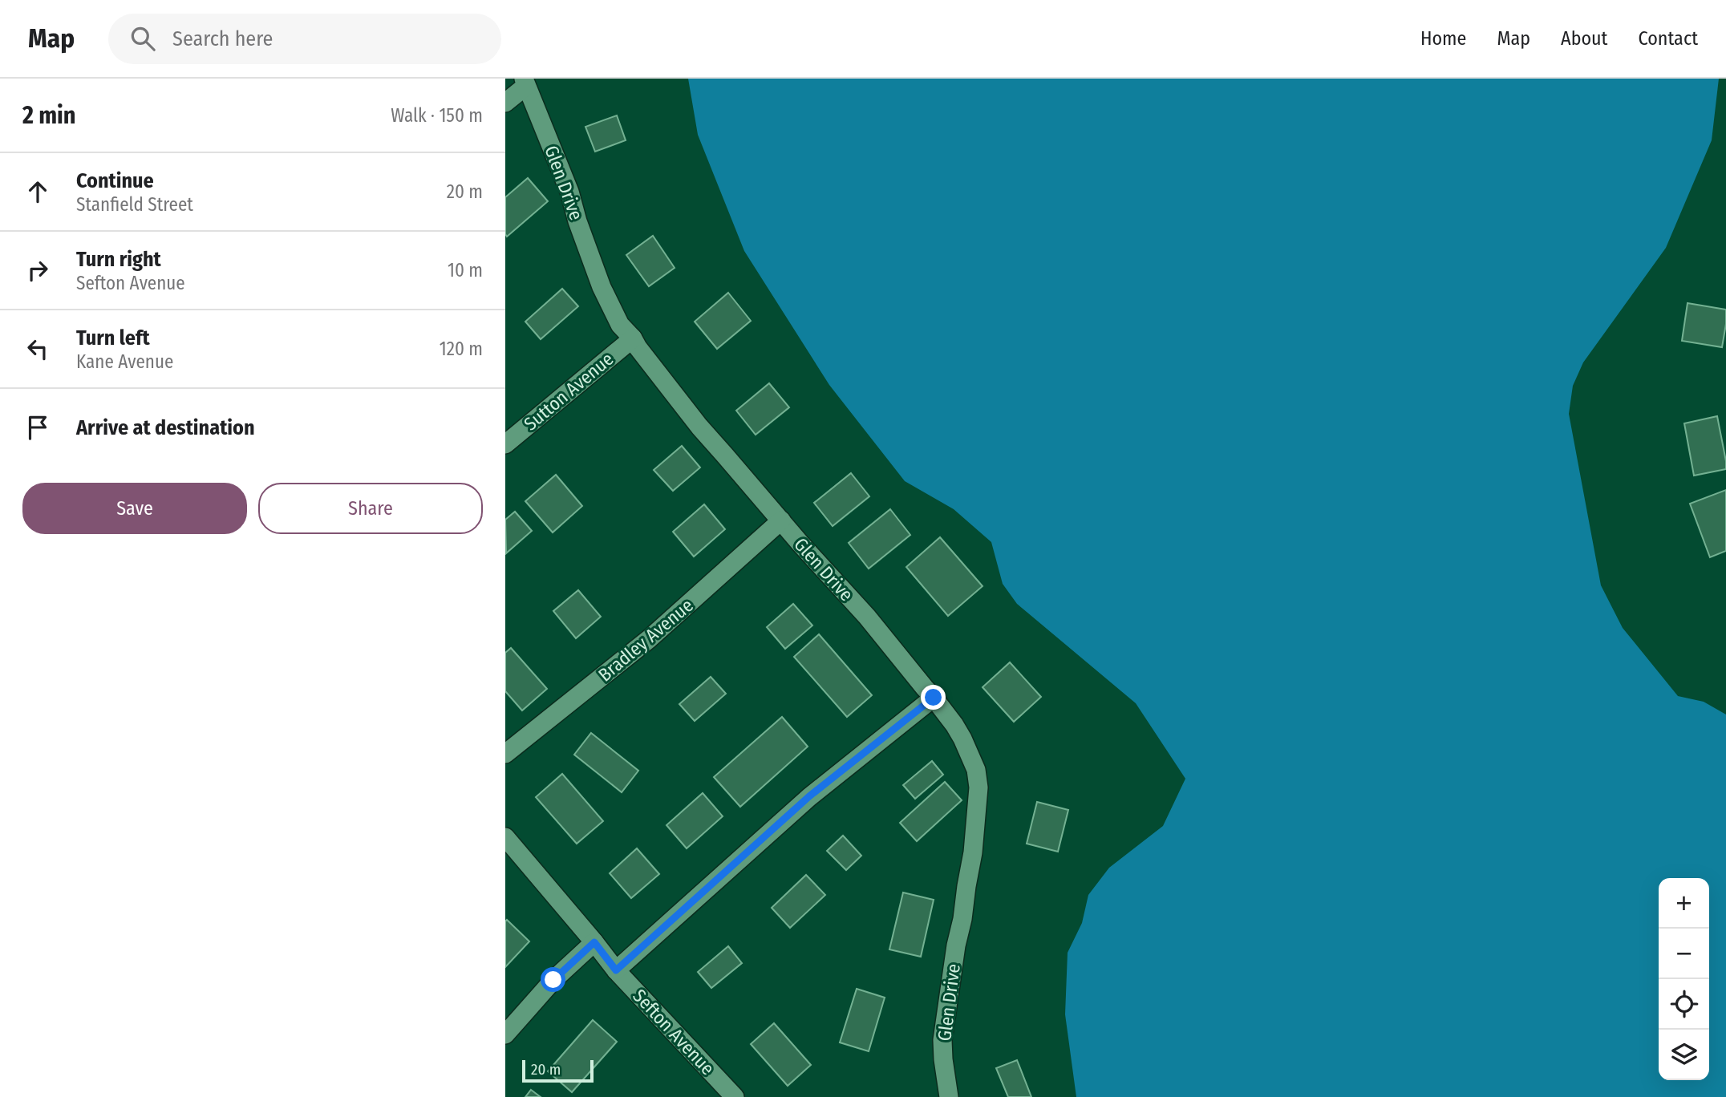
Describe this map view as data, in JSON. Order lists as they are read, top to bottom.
{
  "streets": {
    "street": [
      "Glen Drive",
      "Sutton Avenue",
      "Bradley Avenue",
      "Sefton Avenue"
    ]
  },
  "crossings": [
    ["Glen Drive", "Sutton Avenue"],
    ["Glen Drive", "Bradley Avenue"]
  ],
  "scale_bar": "20 m",
  "page": {
    "header": "Map",
    "search": "Search here",
    "nav": [
      "Home",
      "Map",
      "About",
      "Contact"
    ],
    "heading": ["2 min", "Walk · 150 m"],
    "list": [
      ["Continue", "Stanfield Street", "20 m"],
      ["Turn right", "Sefton Avenue", "10 m"],
      ["Turn left", "Kane Avenue", "120 m"],
      "Arrive at destination"
    ],
    "buttons": ["Save", "Share"],
    "map_buttons": ["+", "−"],
    "scale": "20 m"
  }
}
